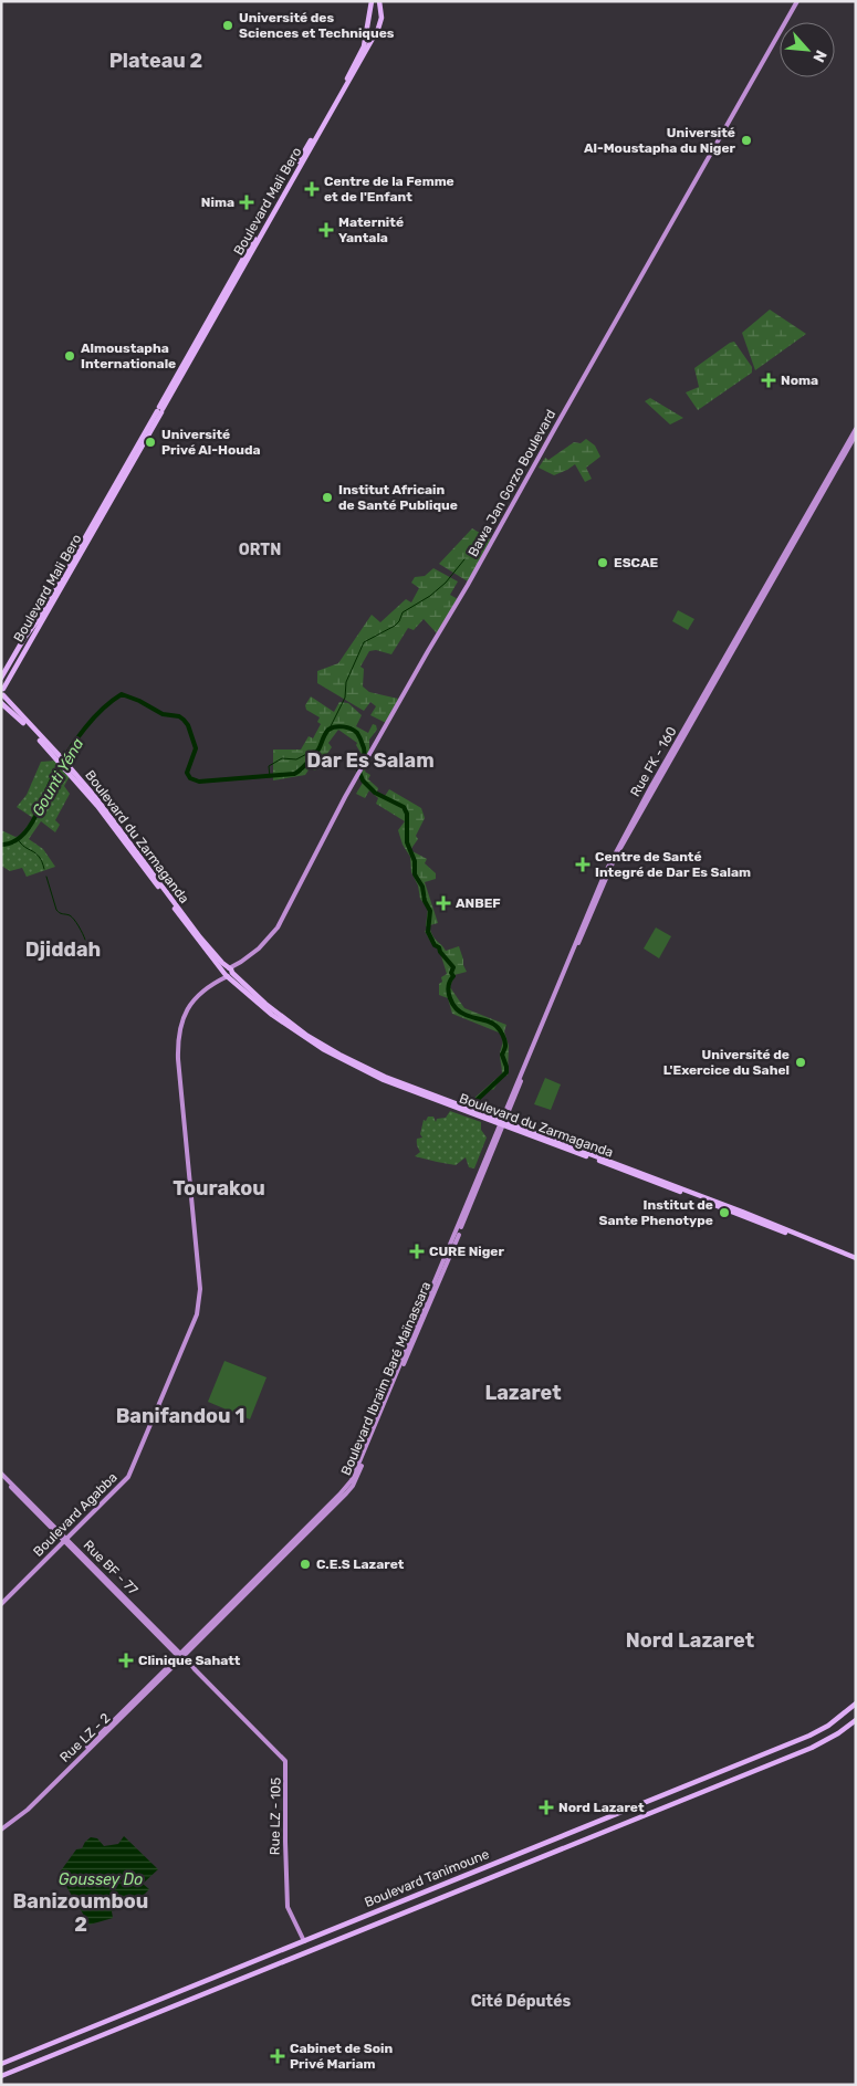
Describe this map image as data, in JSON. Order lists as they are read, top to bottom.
{
  "streets": {
    "main road": [
      "Boulevard Mali Bero",
      "Bawa Jan Gorzo Boulevard",
      "Rue FK - 160",
      "Boulevard du Zarmaganda",
      "Boulevard Ibraim Baré Maïnassara",
      "Boulevard Agabba",
      "Rue BF - 77",
      "Rue LZ - 2",
      "Rue LZ - 105",
      "Boulevard Tanimoune"
    ]
  },
  "crossings": [
    ["Boulevard Mali Bero", "Boulevard du Zarmaganda"],
    ["Bawa Jan Gorzo Boulevard", "Boulevard du Zarmaganda"],
    ["Bawa Jan Gorzo Boulevard", "Boulevard Agabba"],
    ["Rue FK - 160", "Boulevard du Zarmaganda"],
    ["Rue FK - 160", "Boulevard Ibraim Baré Maïnassara"],
    ["Boulevard du Zarmaganda", "Boulevard Ibraim Baré Maïnassara"],
    ["Boulevard Ibraim Baré Maïnassara", "Rue BF - 77"],
    ["Boulevard Ibraim Baré Maïnassara", "Rue LZ - 2"],
    ["Boulevard Ibraim Baré Maïnassara", "Rue LZ - 105"],
    ["Boulevard Agabba", "Rue BF - 77"],
    ["Rue BF - 77", "Rue LZ - 2"],
    ["Rue BF - 77", "Rue LZ - 105"],
    ["Rue LZ - 2", "Rue LZ - 105"],
    ["Rue LZ - 105", "Boulevard Tanimoune"]
  ],
  "districts": [
    "Plateau 2",
    "ORTN",
    "Dar Es Salam",
    "Djiddah",
    "Tourakou",
    "Lazaret",
    "Banifandou 1",
    "Nord Lazaret",
    "Banizoumbou 2",
    "Cité Députés"
  ],
  "water": ["Gounti Yéna", "Goussey Do"],
  "places": {
    "other": [
      "Université des Sciences et Techniques",
      "Université Al-Moustapha du Niger",
      "Almoustapha Internationale",
      "Université Privé Al-Houda",
      "Institut Africain de Santé Publique",
      "ESCAE",
      "Université de L'Exercice du Sahel",
      "Institut de Sante Phenotype",
      "C.E.S Lazaret"
    ],
    "health": [
      "Centre de la Femme et de l'Enfant",
      "Nima",
      "Maternité Yantala",
      "Noma",
      "Centre de Santé Integré de Dar Es Salam",
      "ANBEF",
      "CURE Niger",
      "Clinique Sahatt",
      "Nord Lazaret",
      "Cabinet de Soin Privé Mariam"
    ]
  },
  "north": "bottom right"
}
